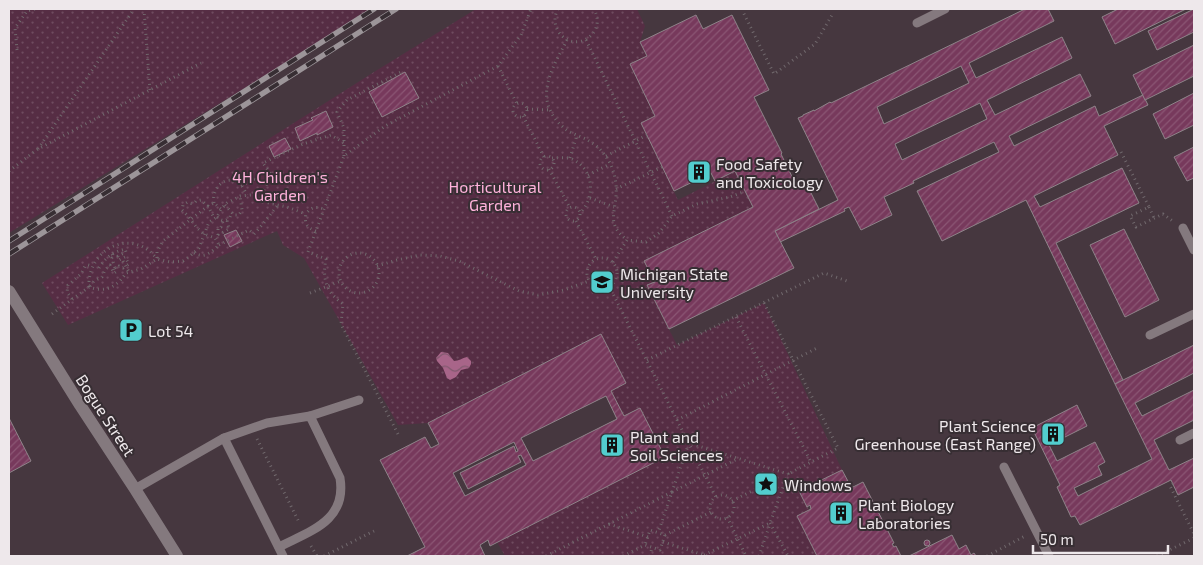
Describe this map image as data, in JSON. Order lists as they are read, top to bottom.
{
  "streets": {
    "street": ["Bogue Street"]
  },
  "parks": ["4H Children's Garden", "Horticultural Garden"],
  "places": {
    "building": [
      "Food Safety and Toxicology",
      "Plant Science Greenhouse (East Range)",
      "Plant and Soil Sciences",
      "Plant Biology Laboratories"
    ],
    "school or university": ["Michigan State University"],
    "parking": ["Lot 54"],
    "place": ["Windows"]
  },
  "scale_bar": "50 m"
}
